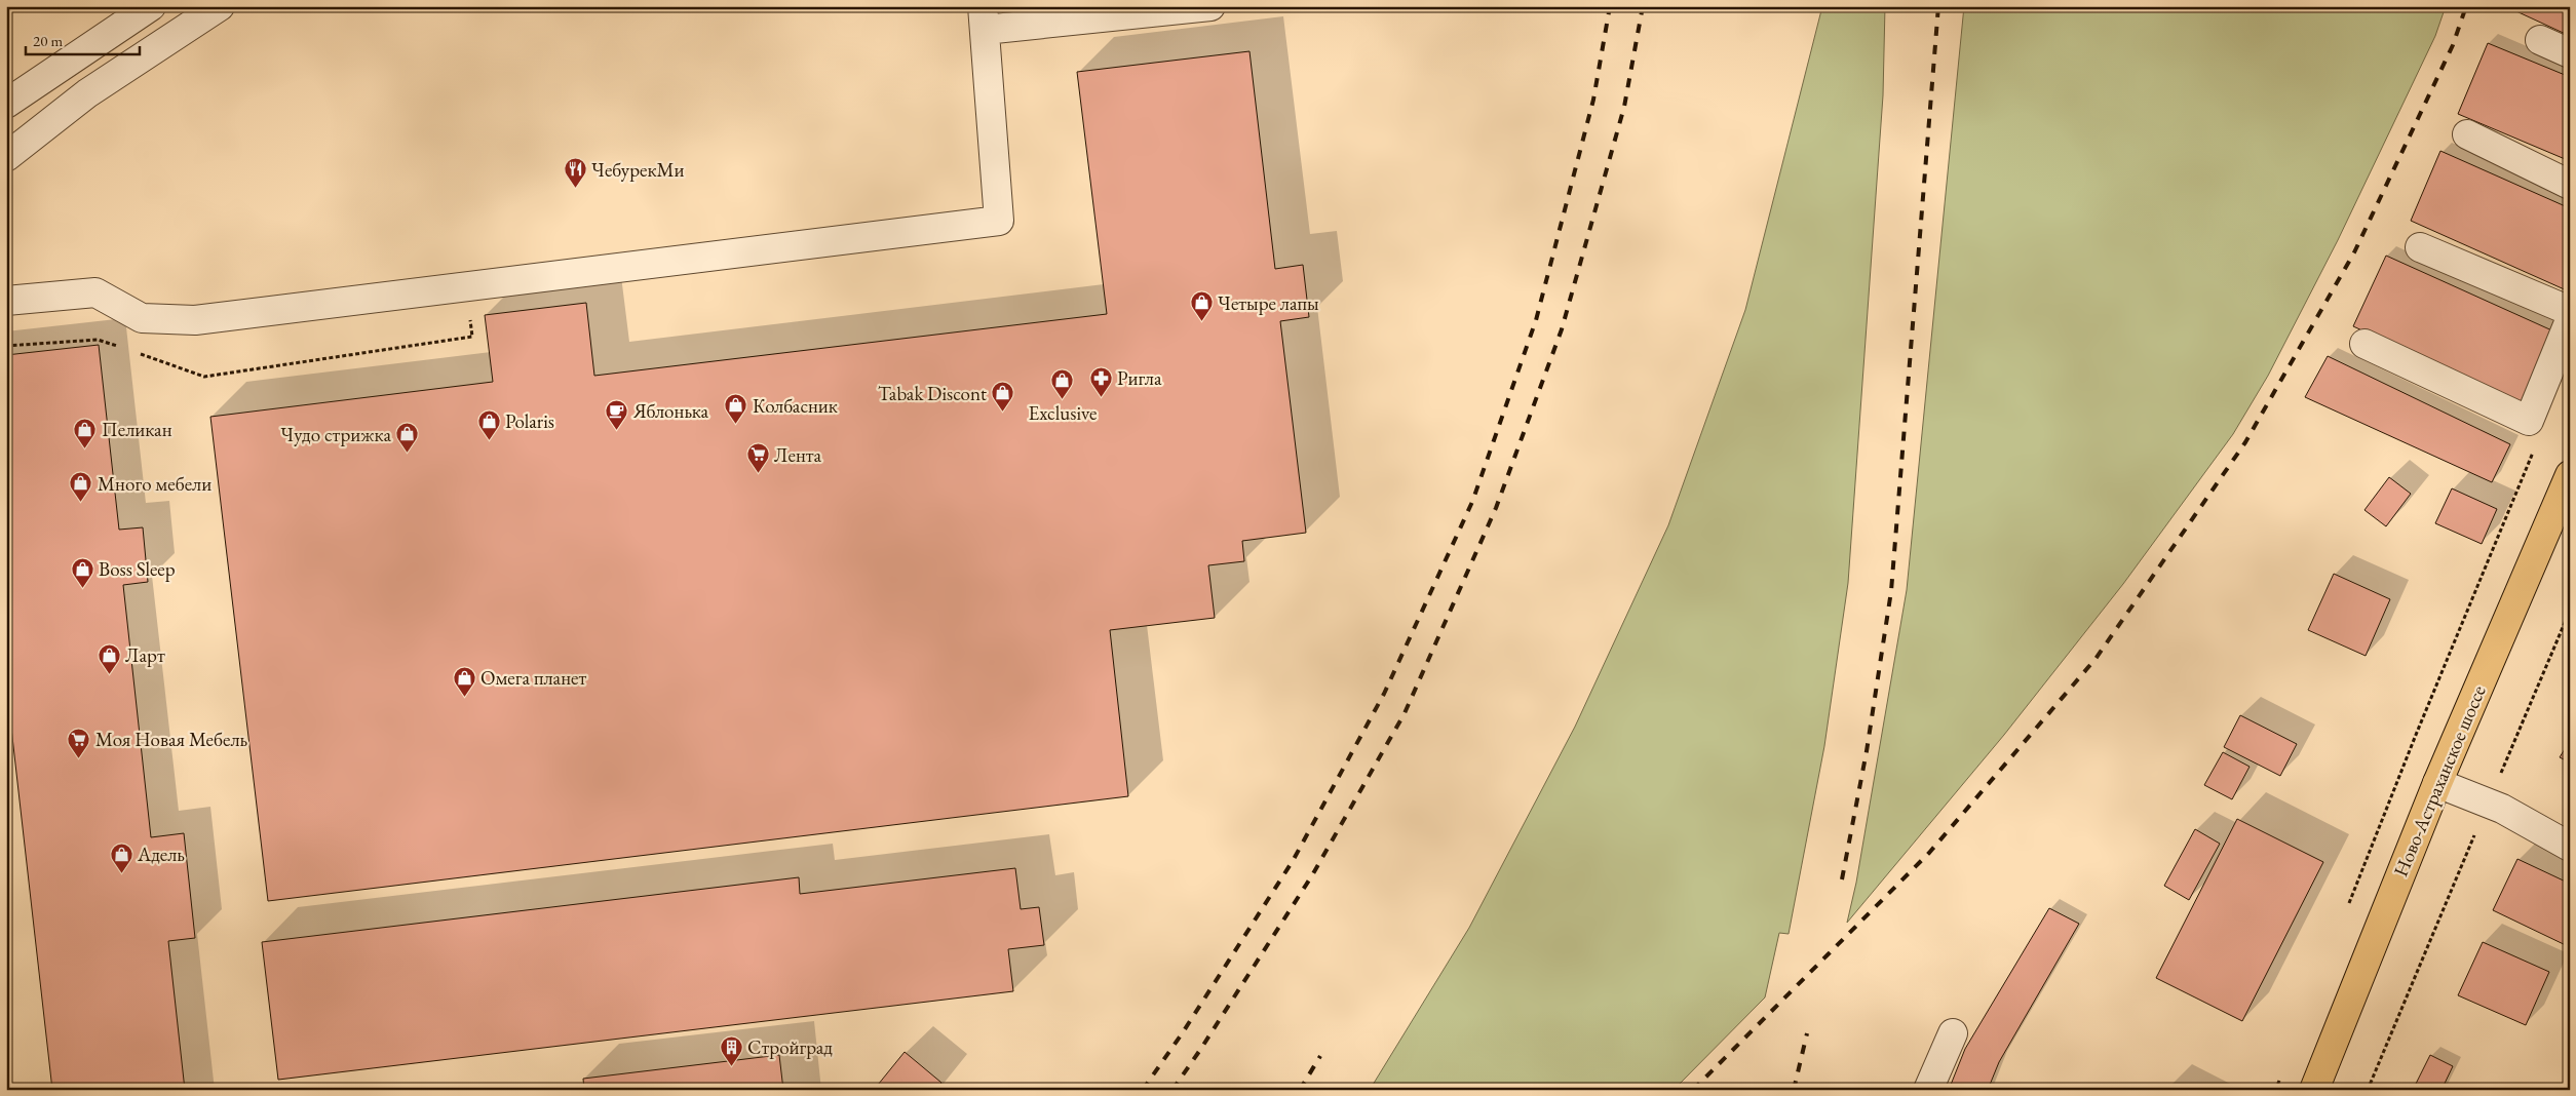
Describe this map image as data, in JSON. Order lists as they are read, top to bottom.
{
  "streets": {
    "main road": ["Ново-Астраханское шоссе"]
  },
  "places": {
    "restaurant": ["ЧебурекМи"],
    "shop": [
      "Четыре лапы",
      "Exclusive",
      "Tabak Discont",
      "Колбасник",
      "Polaris",
      "Пеликан",
      "Чудо стрижка",
      "Много мебели",
      "Boss Sleep",
      "Ларт",
      "Омега планет",
      "Адель"
    ],
    "pharmacy": ["Ригла"],
    "cafe": ["Яблонька"],
    "supermarket": ["Лента", "Моя Новая Мебель"],
    "building": ["Стройград"]
  },
  "scale_bar": "20 m"
}
